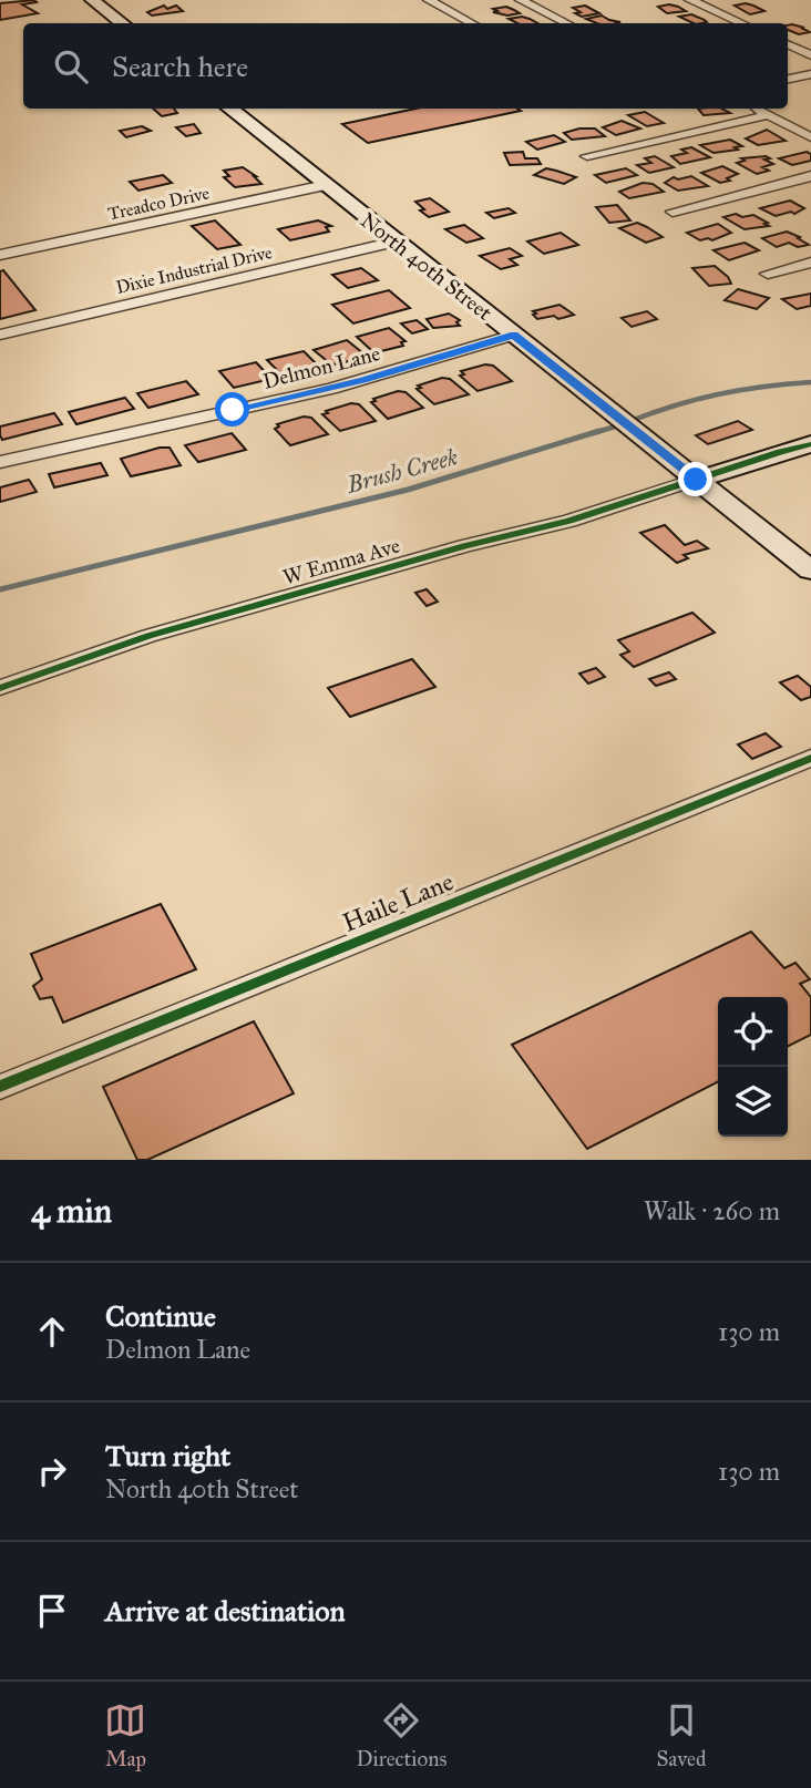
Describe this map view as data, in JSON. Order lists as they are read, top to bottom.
{
  "streets": {
    "street": [
      "Treadco Drive",
      "North 40th Street",
      "Dixie Industrial Drive",
      "Delmon Lane",
      "W Emma Ave",
      "Haile Lane"
    ]
  },
  "crossings": [
    ["Treadco Drive", "North 40th Street"],
    ["North 40th Street", "Dixie Industrial Drive"],
    ["North 40th Street", "Delmon Lane"],
    ["North 40th Street", "W Emma Ave"]
  ],
  "water": ["Brush Creek"],
  "page": {
    "search": "Search here",
    "heading": ["4 min", "Walk · 260 m"],
    "list": [
      ["Continue", "Delmon Lane", "130 m"],
      ["Turn right", "North 40th Street", "130 m"],
      "Arrive at destination"
    ],
    "nav": ["Map", "Directions", "Saved"]
  }
}
